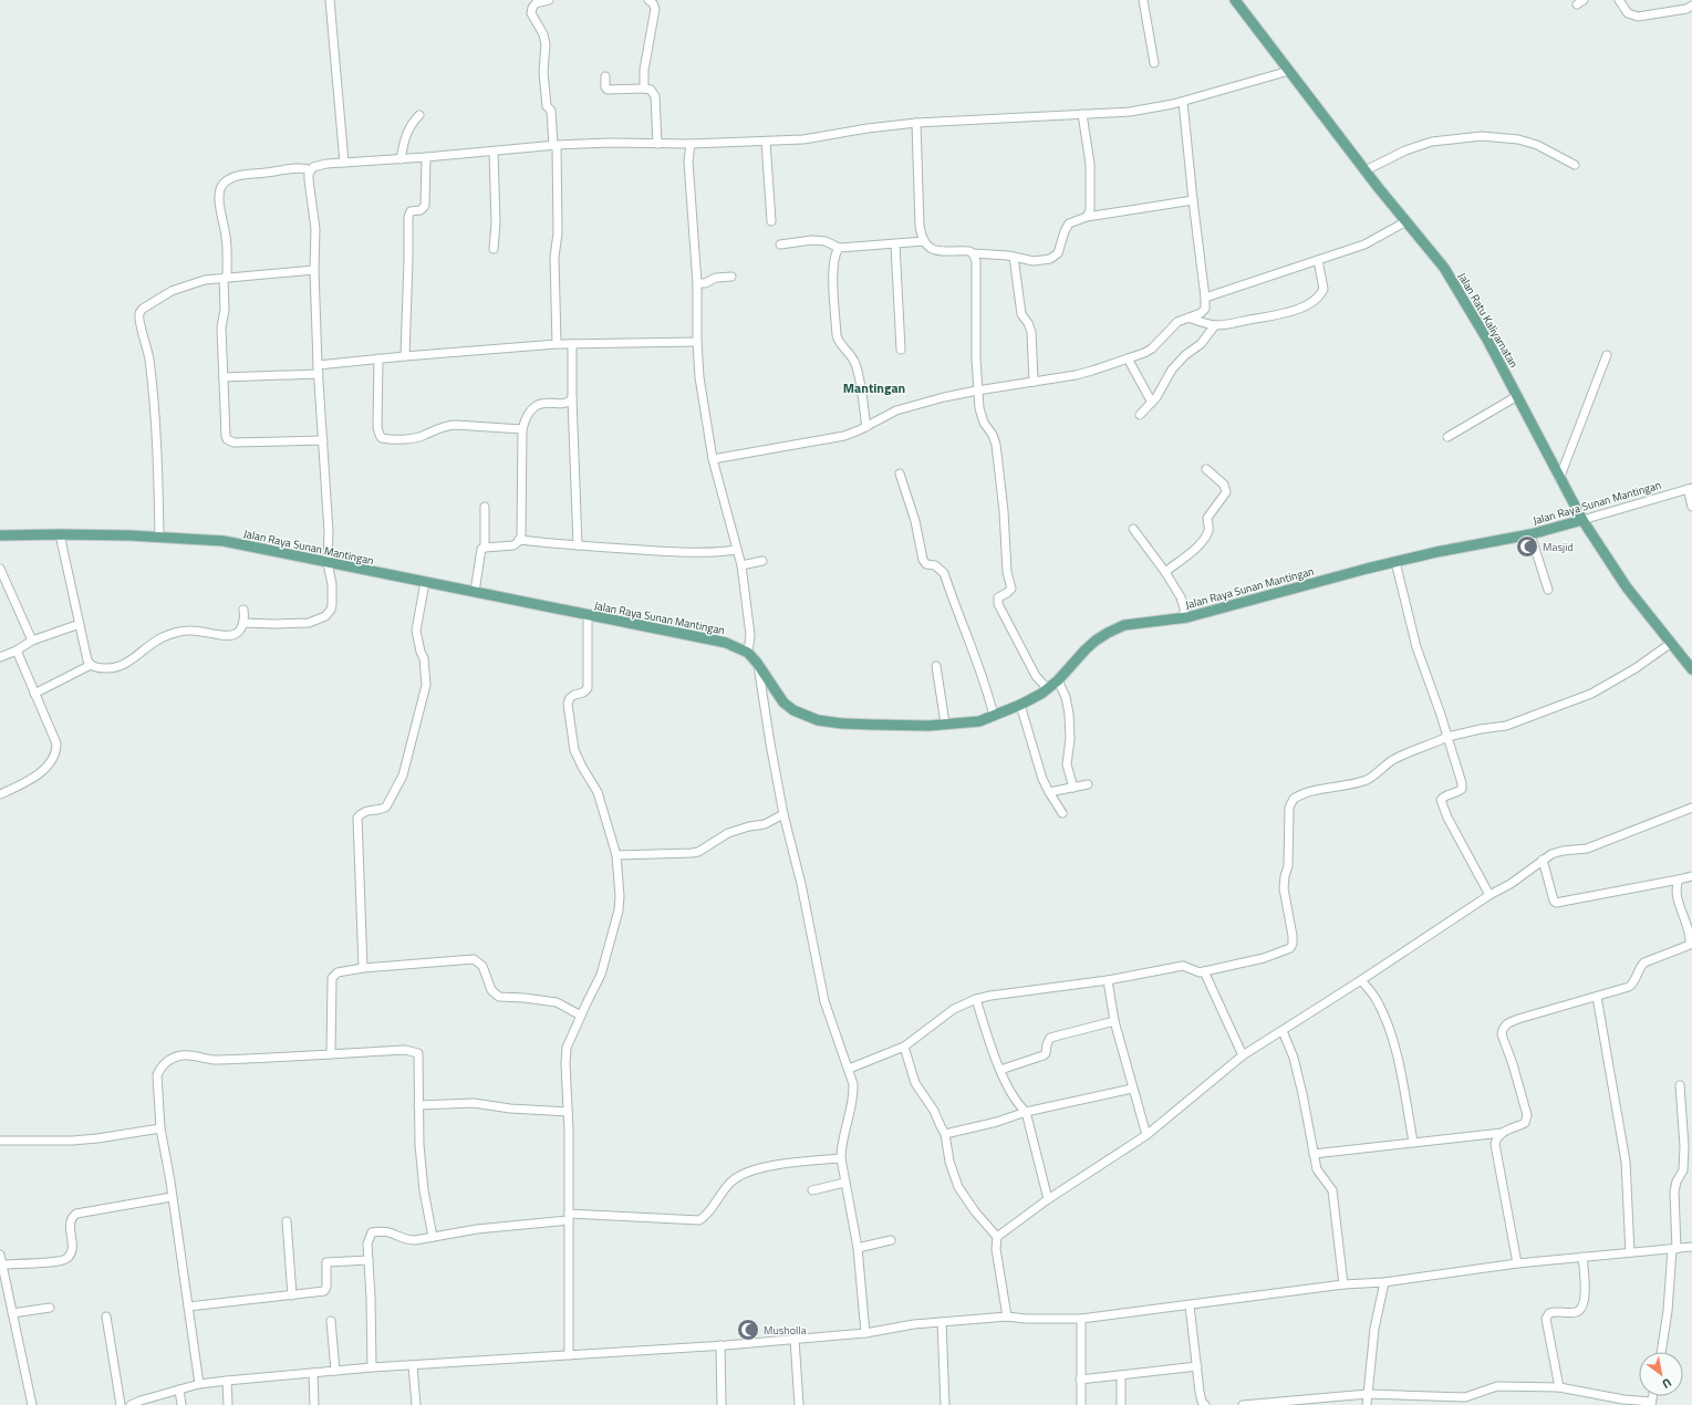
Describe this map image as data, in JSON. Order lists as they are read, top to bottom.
{
  "streets": {
    "main road": ["Jalan Ratu Kaliyamatan", "Jalan Raya Sunan Mantingan"]
  },
  "crossings": [
    ["Jalan Ratu Kaliyamatan", "Jalan Raya Sunan Mantingan"]
  ],
  "districts": ["Mantingan"],
  "places": {
    "mosque": ["Masjid", "Musholla"]
  },
  "north": "bottom right"
}
